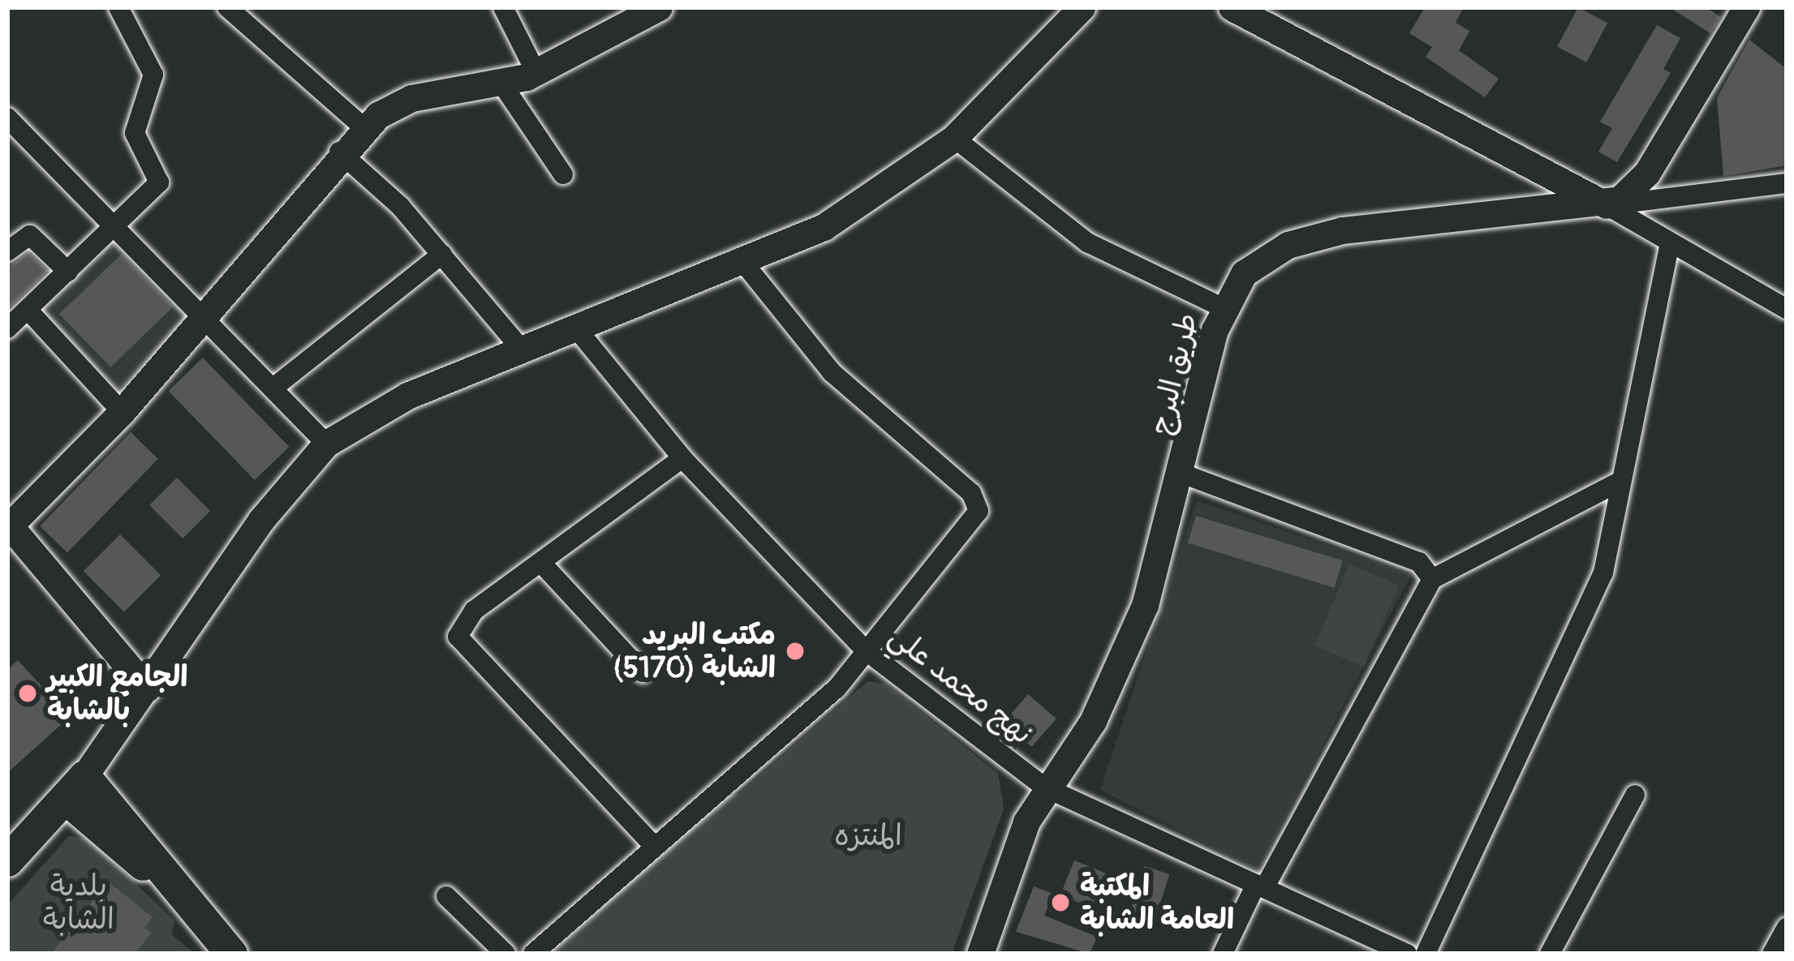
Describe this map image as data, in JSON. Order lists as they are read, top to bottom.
{
  "streets": {
    "street": ["طريق البرج", "نهج محمد علي"]
  },
  "crossings": [
    ["طريق البرج", "نهج محمد علي"]
  ],
  "parks": ["المنتزه", "بلدية الشابة"],
  "places": ["مكتب البريد الشابة (5170)", "الجامع الكبير بالشابة", "المكتبة العامة الشابة"]
}
